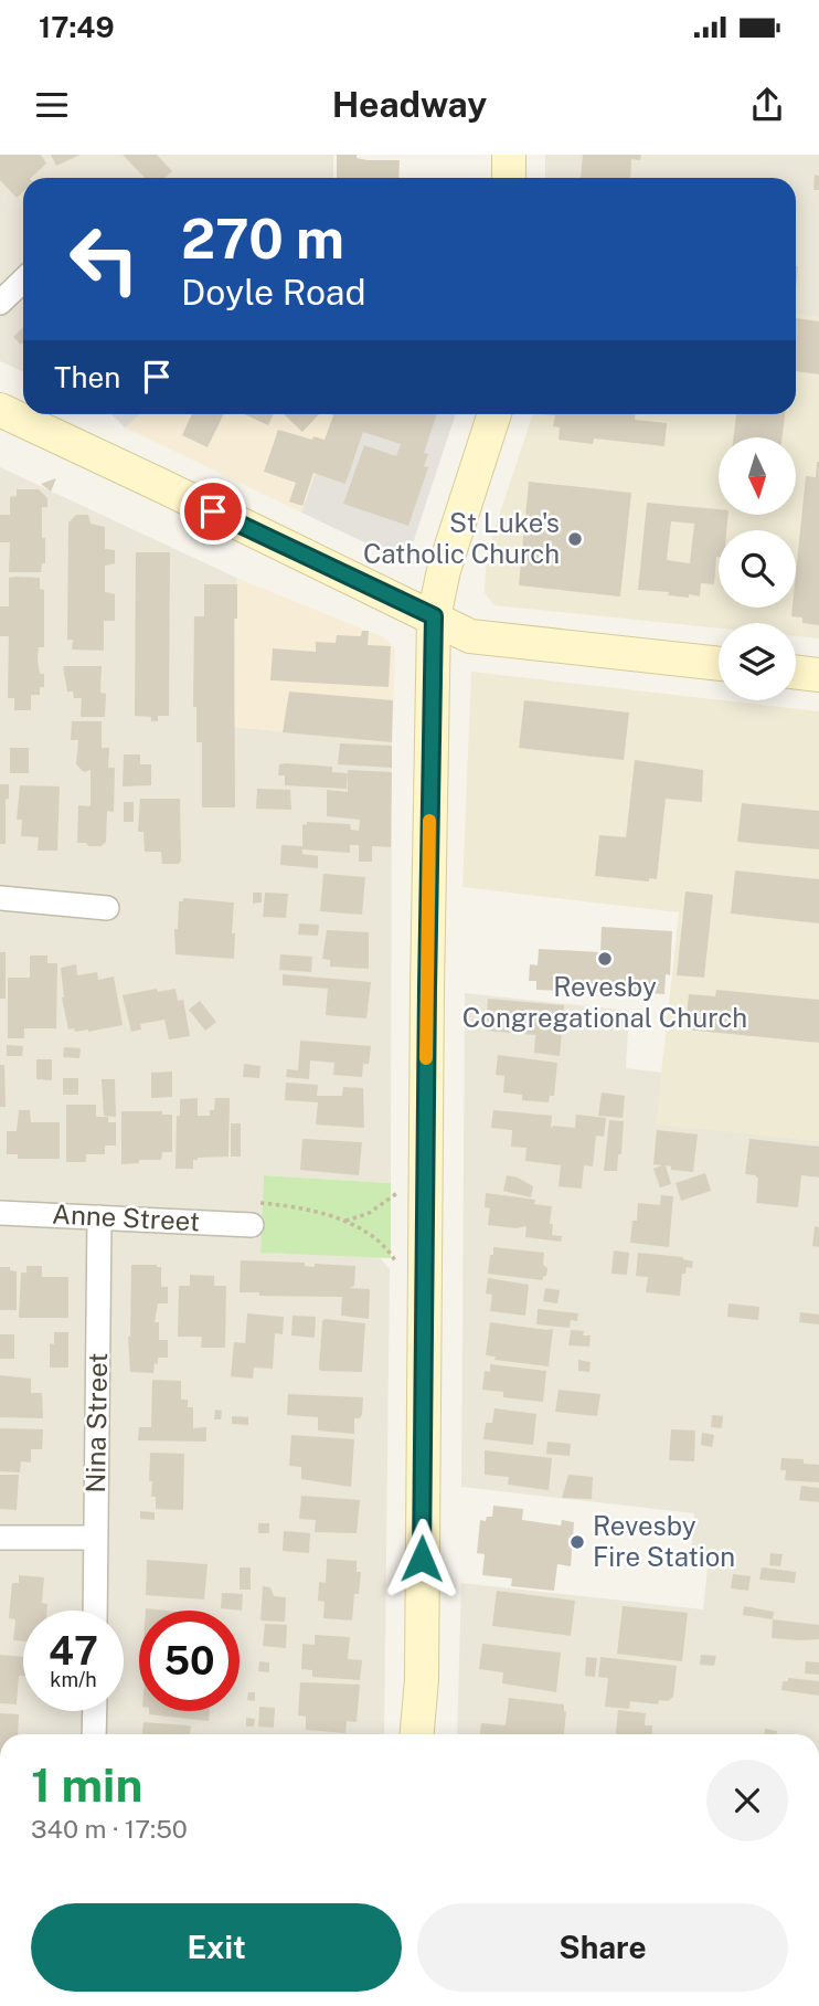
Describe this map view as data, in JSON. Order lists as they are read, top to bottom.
{
  "streets": {
    "street": ["Anne Street", "Nina Street"]
  },
  "crossings": [
    ["Anne Street", "Nina Street"]
  ],
  "places": ["St Luke's Catholic Church", "Revesby Congregational Church", "Revesby Fire Station"],
  "north": "bottom",
  "page": {
    "status": "17:49",
    "header": "Headway",
    "turn": ["270 m", "Doyle Road"],
    "then": "Then",
    "speed": "47 km/h",
    "limit": "50",
    "heading": ["1 min", "340 m · 17:50"],
    "buttons": ["Exit", "Share"]
  }
}
